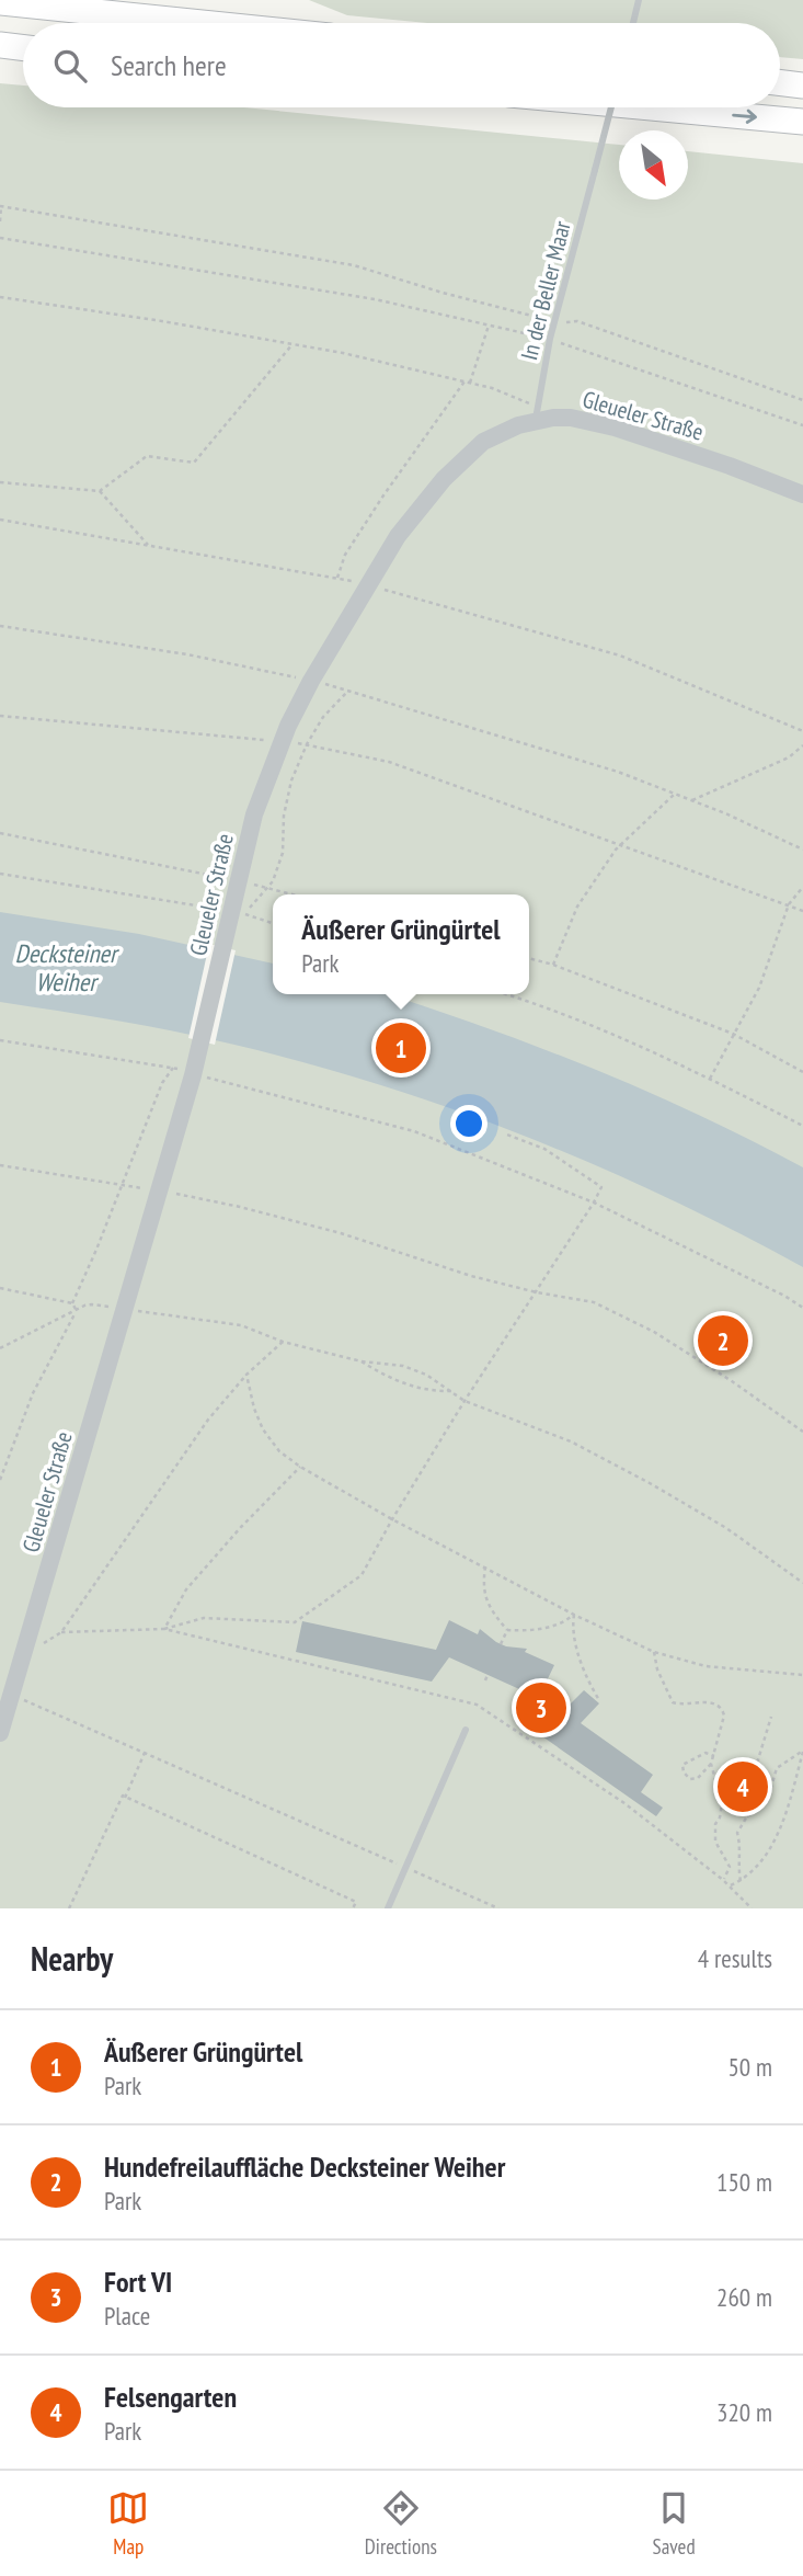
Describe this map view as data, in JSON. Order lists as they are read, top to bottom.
{
  "streets": {
    "street": ["Gleueler Straße"],
    "lane": ["In der Beller Maar"]
  },
  "crossings": [
    ["In der Beller Maar", "Gleueler Straße"]
  ],
  "water": ["Decksteiner Weiher"],
  "north": "bottom right",
  "page": {
    "search": "Search here",
    "popup": ["Äußerer Grüngürtel", "Park"],
    "pins": [
      "1",
      "2",
      "3",
      "4"
    ],
    "heading": ["Nearby", "4 results"],
    "list": [
      {
        "mark": "1",
        "name": "Äußerer Grüngürtel",
        "note": "Park",
        "value": "50 m"
      },
      {
        "mark": "2",
        "name": "Hundefreilauffläche Decksteiner Weiher",
        "note": "Park",
        "value": "150 m"
      },
      {
        "mark": "3",
        "name": "Fort VI",
        "note": "Place",
        "value": "260 m"
      },
      {
        "mark": "4",
        "name": "Felsengarten",
        "note": "Park",
        "value": "320 m"
      }
    ],
    "nav": ["Map", "Directions", "Saved"]
  }
}
